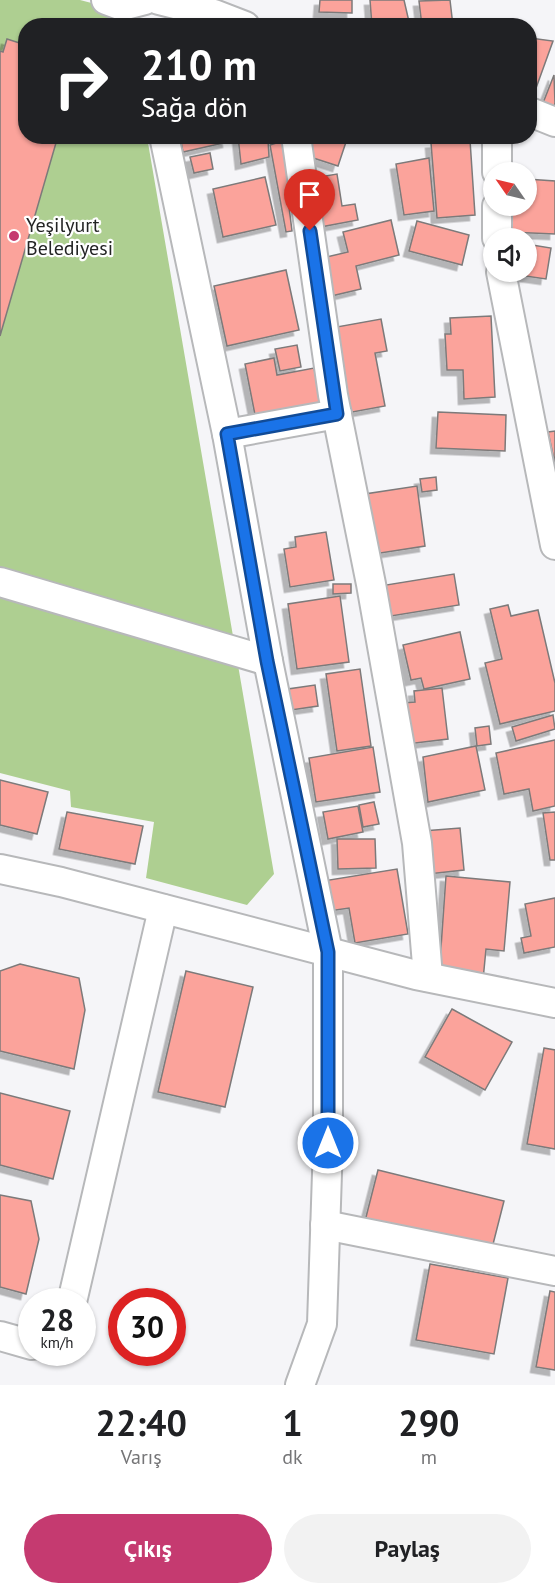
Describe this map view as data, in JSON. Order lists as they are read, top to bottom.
{
  "places": ["Yeşilyurt Belediyesi"],
  "north": "top left",
  "page": {
    "turn": ["210 m", "Sağa dön"],
    "speed": "28 km/h",
    "limit": "30",
    "eta": [
      "22:40",
      "Varış",
      "1",
      "dk",
      "290",
      "m"
    ],
    "buttons": ["Çıkış", "Paylaş"]
  }
}
